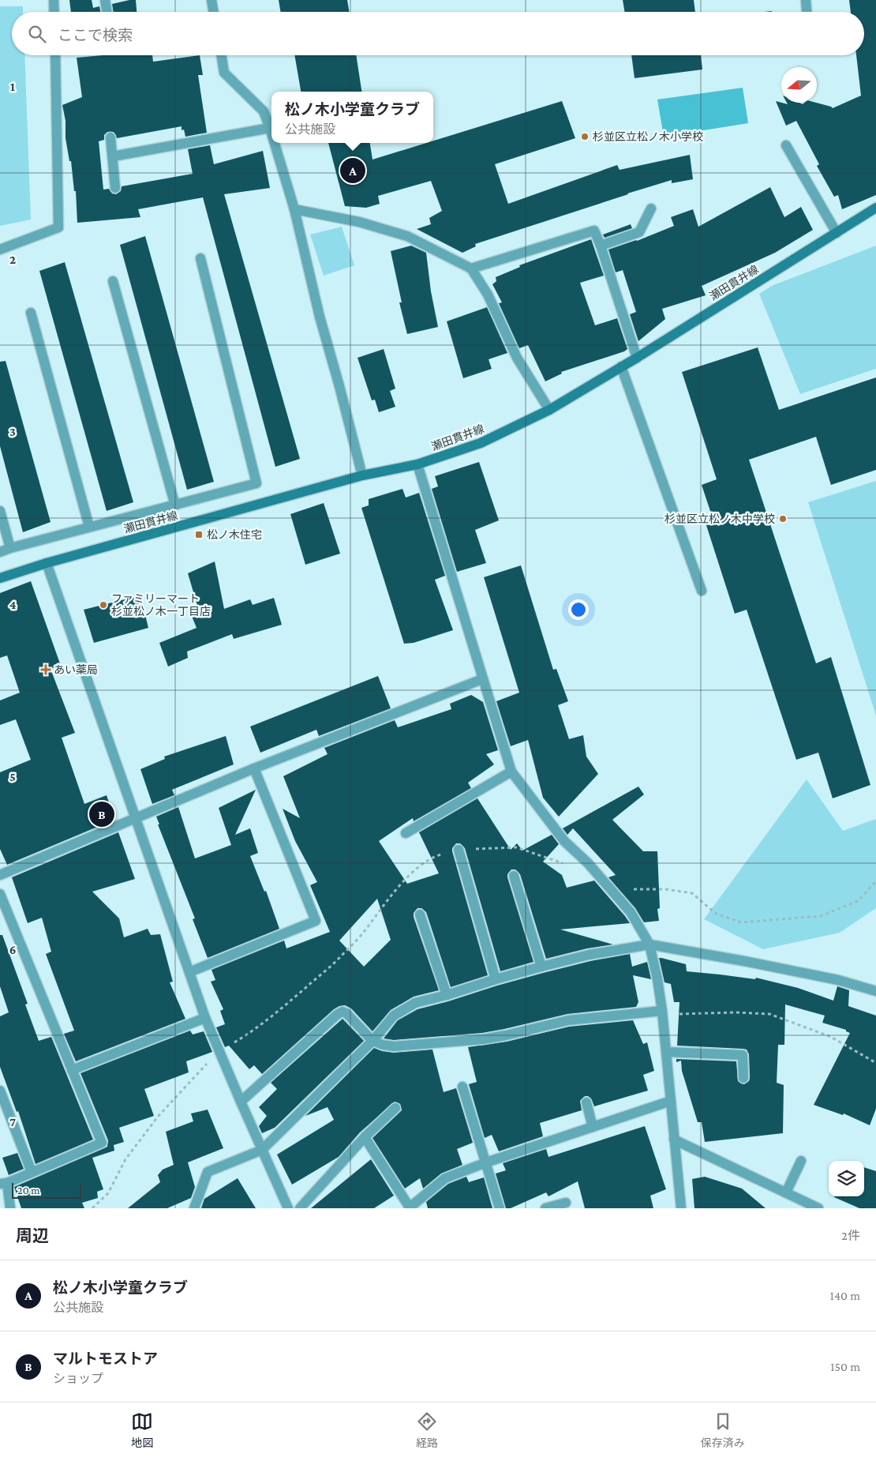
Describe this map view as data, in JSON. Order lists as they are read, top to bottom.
{
  "streets": {
    "main road": ["瀬田貫井線"]
  },
  "places": {
    "other": ["杉並区立松ノ木小学校", "杉並区立松ノ木中学校", "ファミリーマート 杉並松ノ木一丁目店"],
    "transit": ["松ノ木住宅"],
    "health": ["あい薬局"]
  },
  "scale_bar": "20 m",
  "north": "left",
  "page": {
    "search": "ここで検索",
    "popup": ["松ノ木小学童クラブ", "公共施設"],
    "pins": ["A", "B"],
    "scale": "20 m",
    "heading": ["周辺", "2件"],
    "list": [
      {
        "mark": "A",
        "name": "松ノ木小学童クラブ",
        "note": "公共施設",
        "value": "140 m"
      },
      {
        "mark": "B",
        "name": "マルトモストア",
        "note": "ショップ",
        "value": "150 m"
      }
    ],
    "nav": ["地図", "経路", "保存済み"]
  },
  "grid": {
    "rows": [
      "1",
      "2",
      "3",
      "4",
      "5",
      "6",
      "7"
    ]
  }
}
